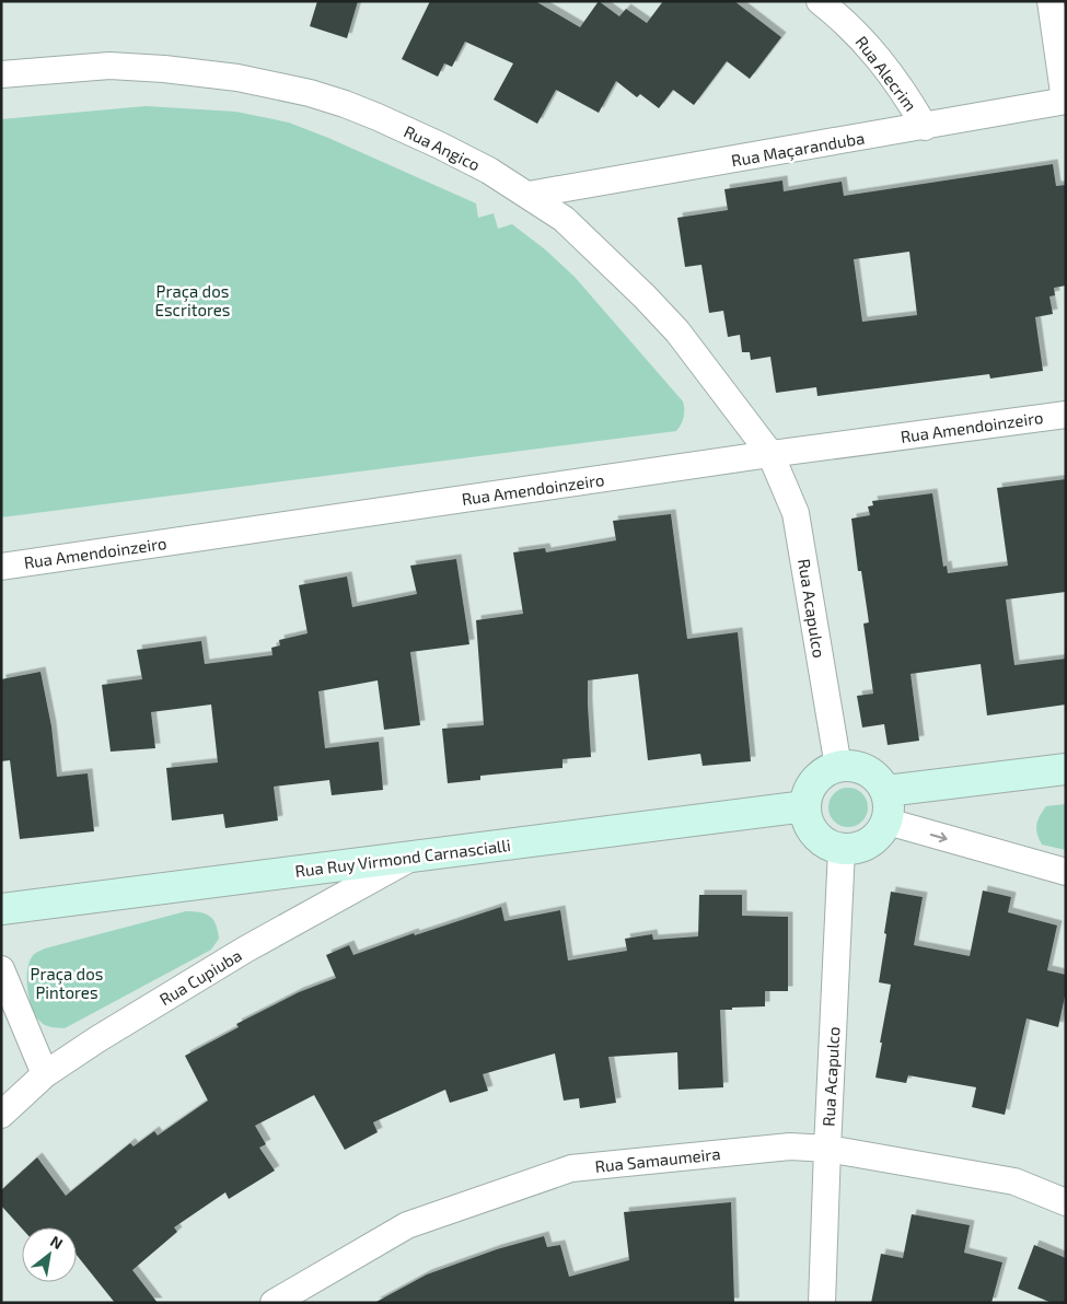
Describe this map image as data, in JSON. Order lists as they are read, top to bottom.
{
  "streets": {
    "street": [
      "Rua Alecrim",
      "Rua Angico",
      "Rua Maçaranduba",
      "Rua Amendoinzeiro",
      "Rua Acapulco",
      "Rua Ruy Virmond Carnascialli",
      "Rua Cupiuba",
      "Rua Samaumeira"
    ]
  },
  "crossings": [
    ["Rua Alecrim", "Rua Maçaranduba"],
    ["Rua Angico", "Rua Maçaranduba"],
    ["Rua Angico", "Rua Amendoinzeiro"],
    ["Rua Angico", "Rua Acapulco"],
    ["Rua Amendoinzeiro", "Rua Acapulco"],
    ["Rua Acapulco", "Rua Ruy Virmond Carnascialli"],
    ["Rua Acapulco", "Rua Samaumeira"],
    ["Rua Ruy Virmond Carnascialli", "Rua Cupiuba"]
  ],
  "parks": ["Praça dos Escritores", "Praça dos Pintores"],
  "north": "top right"
}
